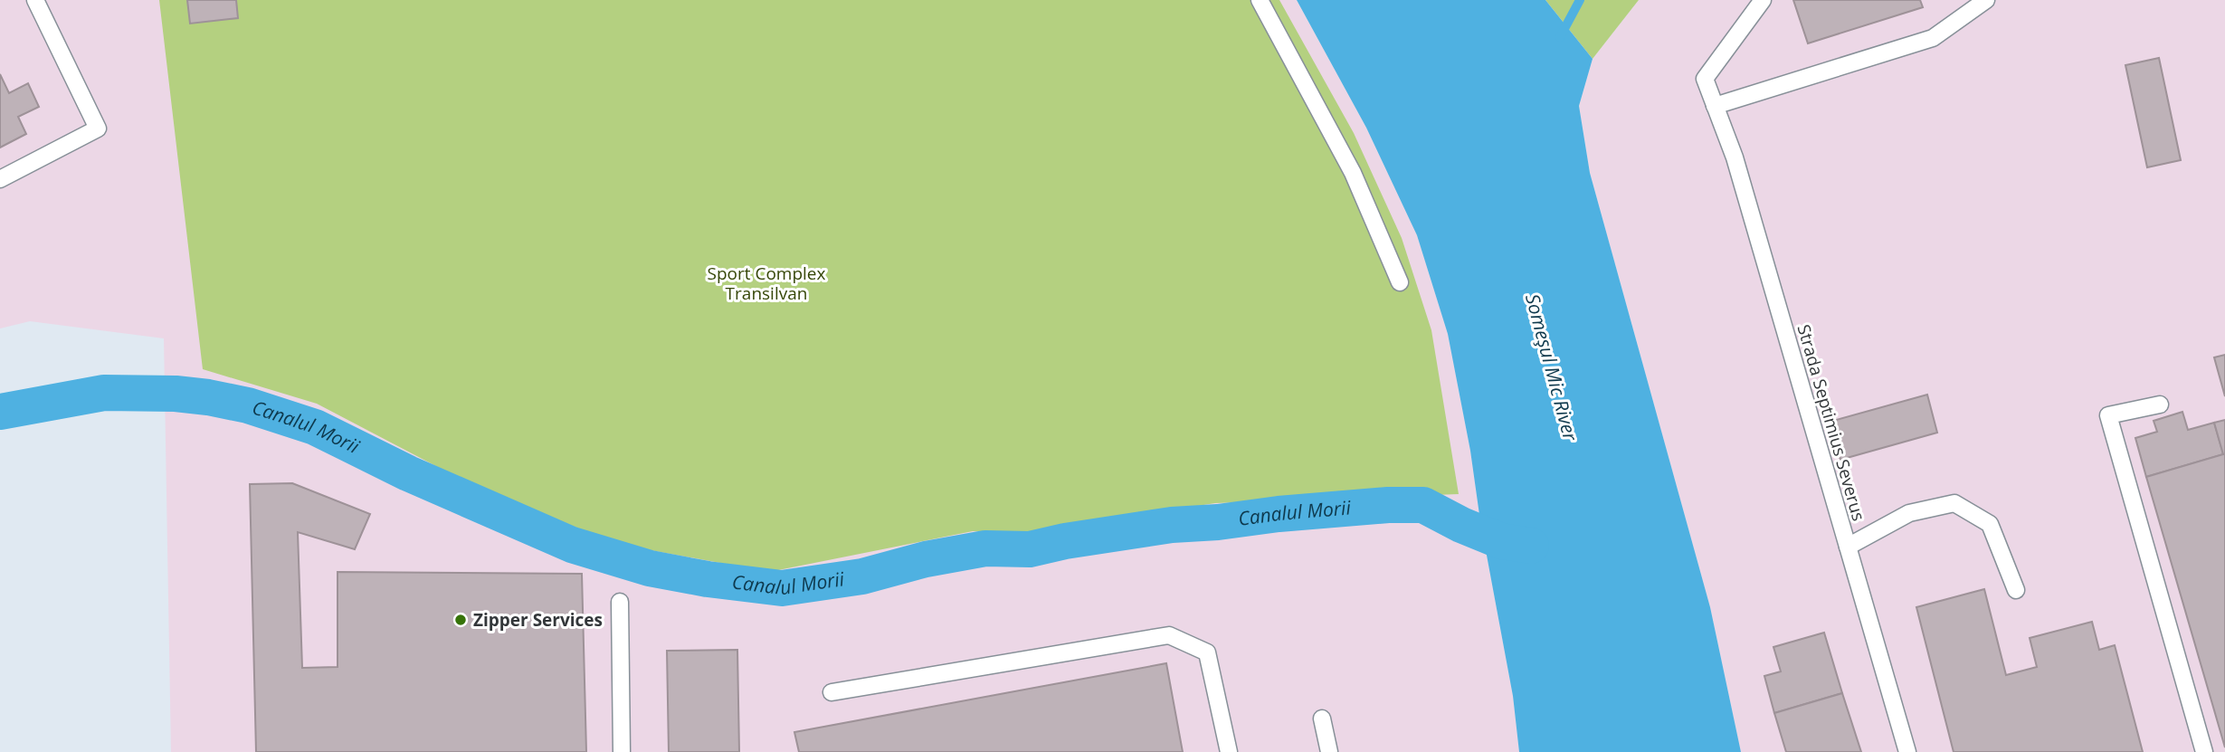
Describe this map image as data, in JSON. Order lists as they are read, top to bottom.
{
  "streets": {
    "lane": ["Strada Septimius Severus"]
  },
  "water": ["Someşul Mic River", "Canalul Morii"],
  "parks": ["Sport Complex Transilvan"],
  "places": ["Zipper Services"]
}
